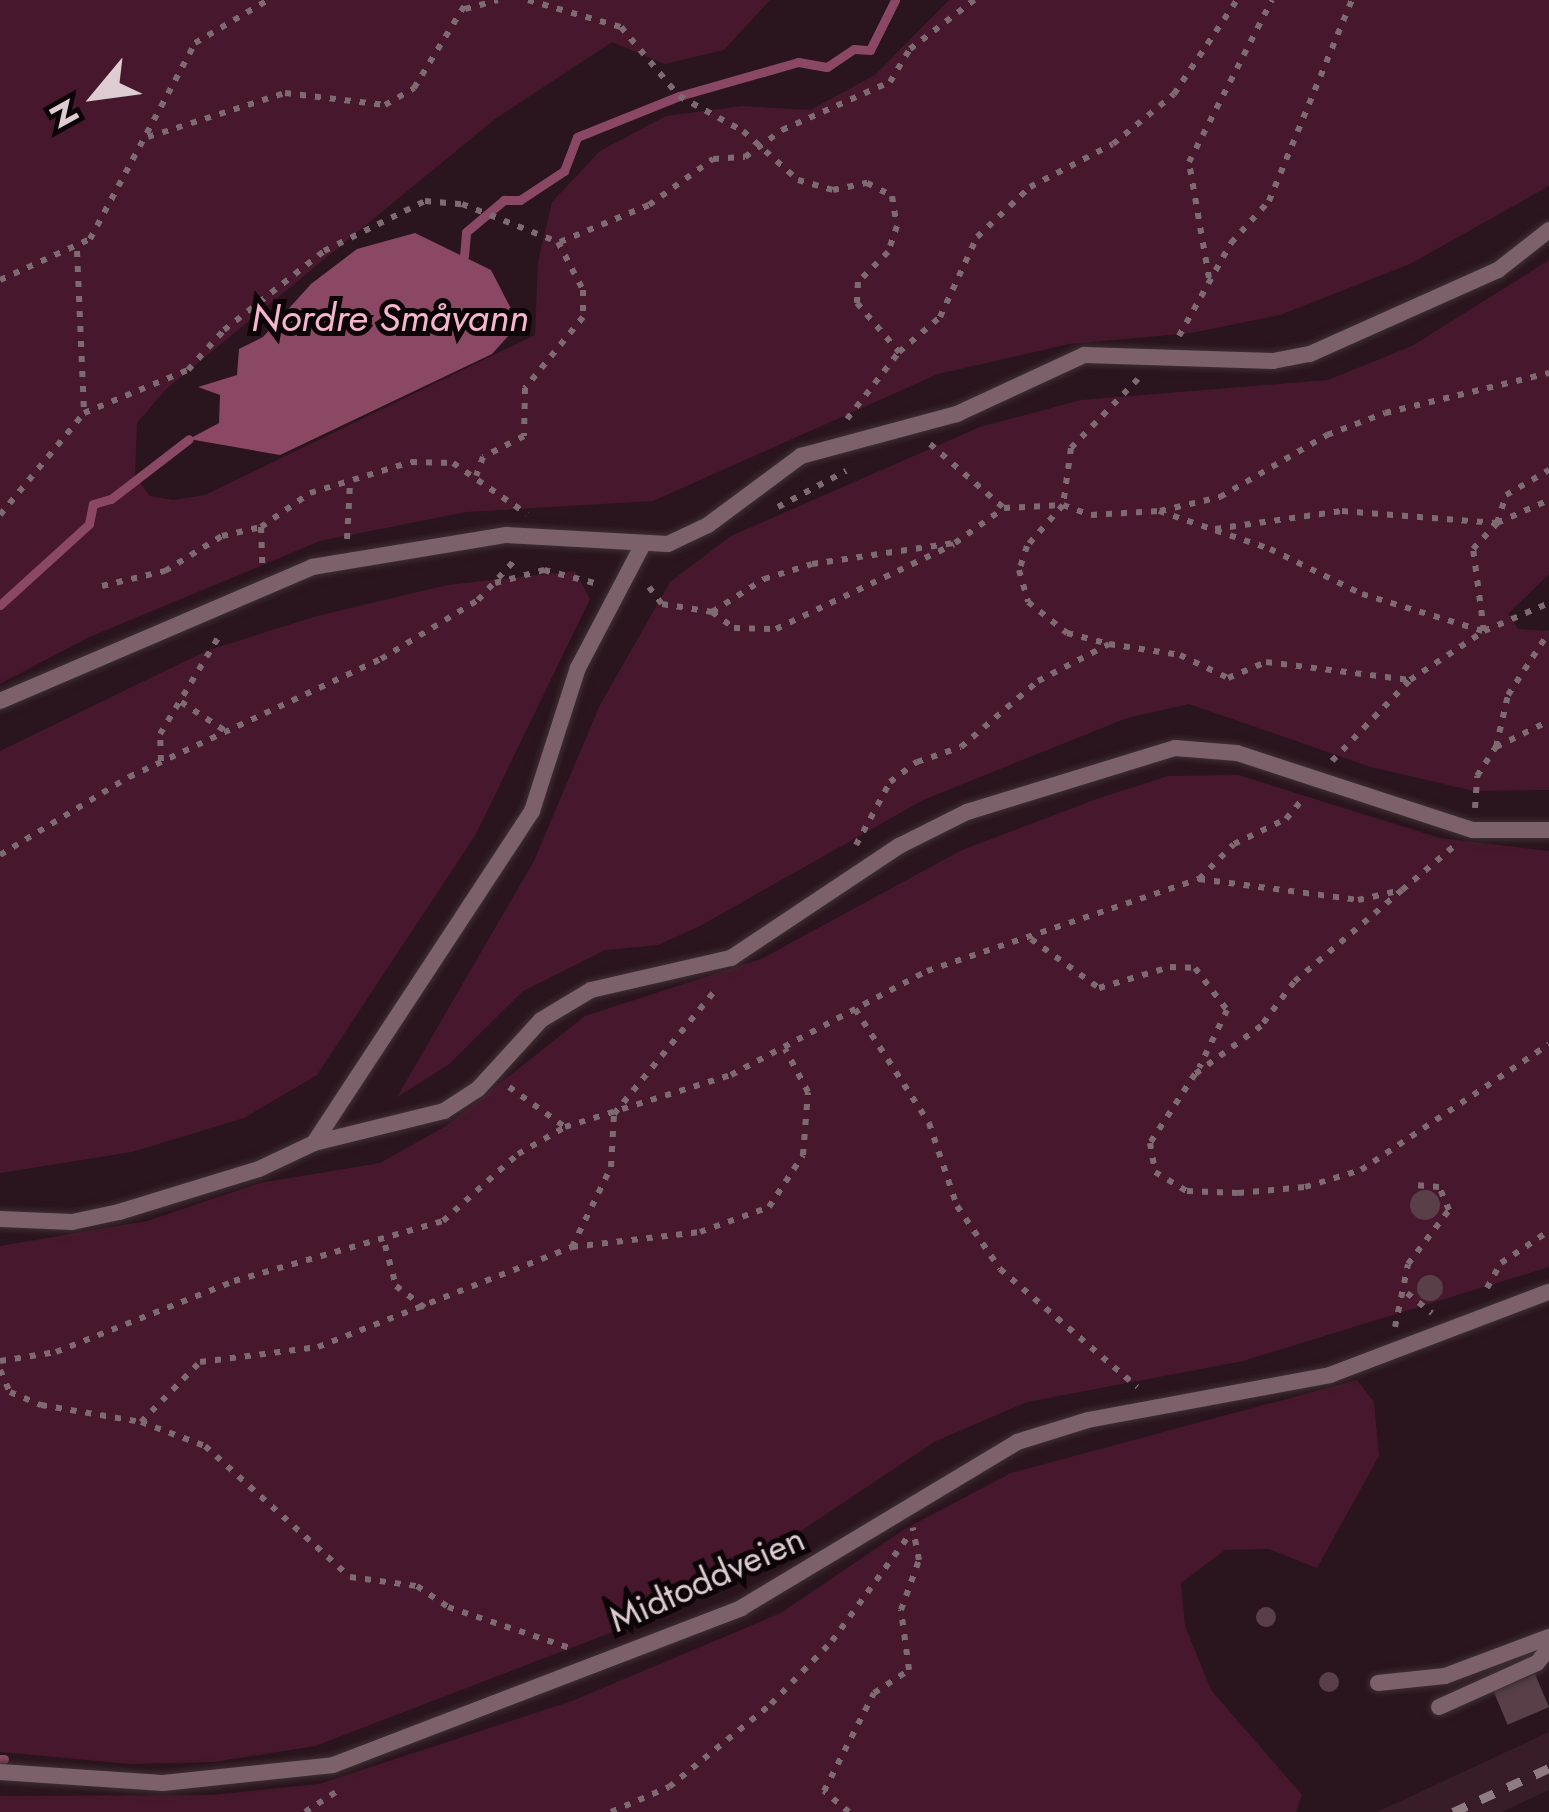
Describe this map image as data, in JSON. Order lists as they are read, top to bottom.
{
  "streets": {
    "lane": ["Midtoddveien"]
  },
  "water": ["Nordre Småvann"],
  "north": "bottom left"
}
